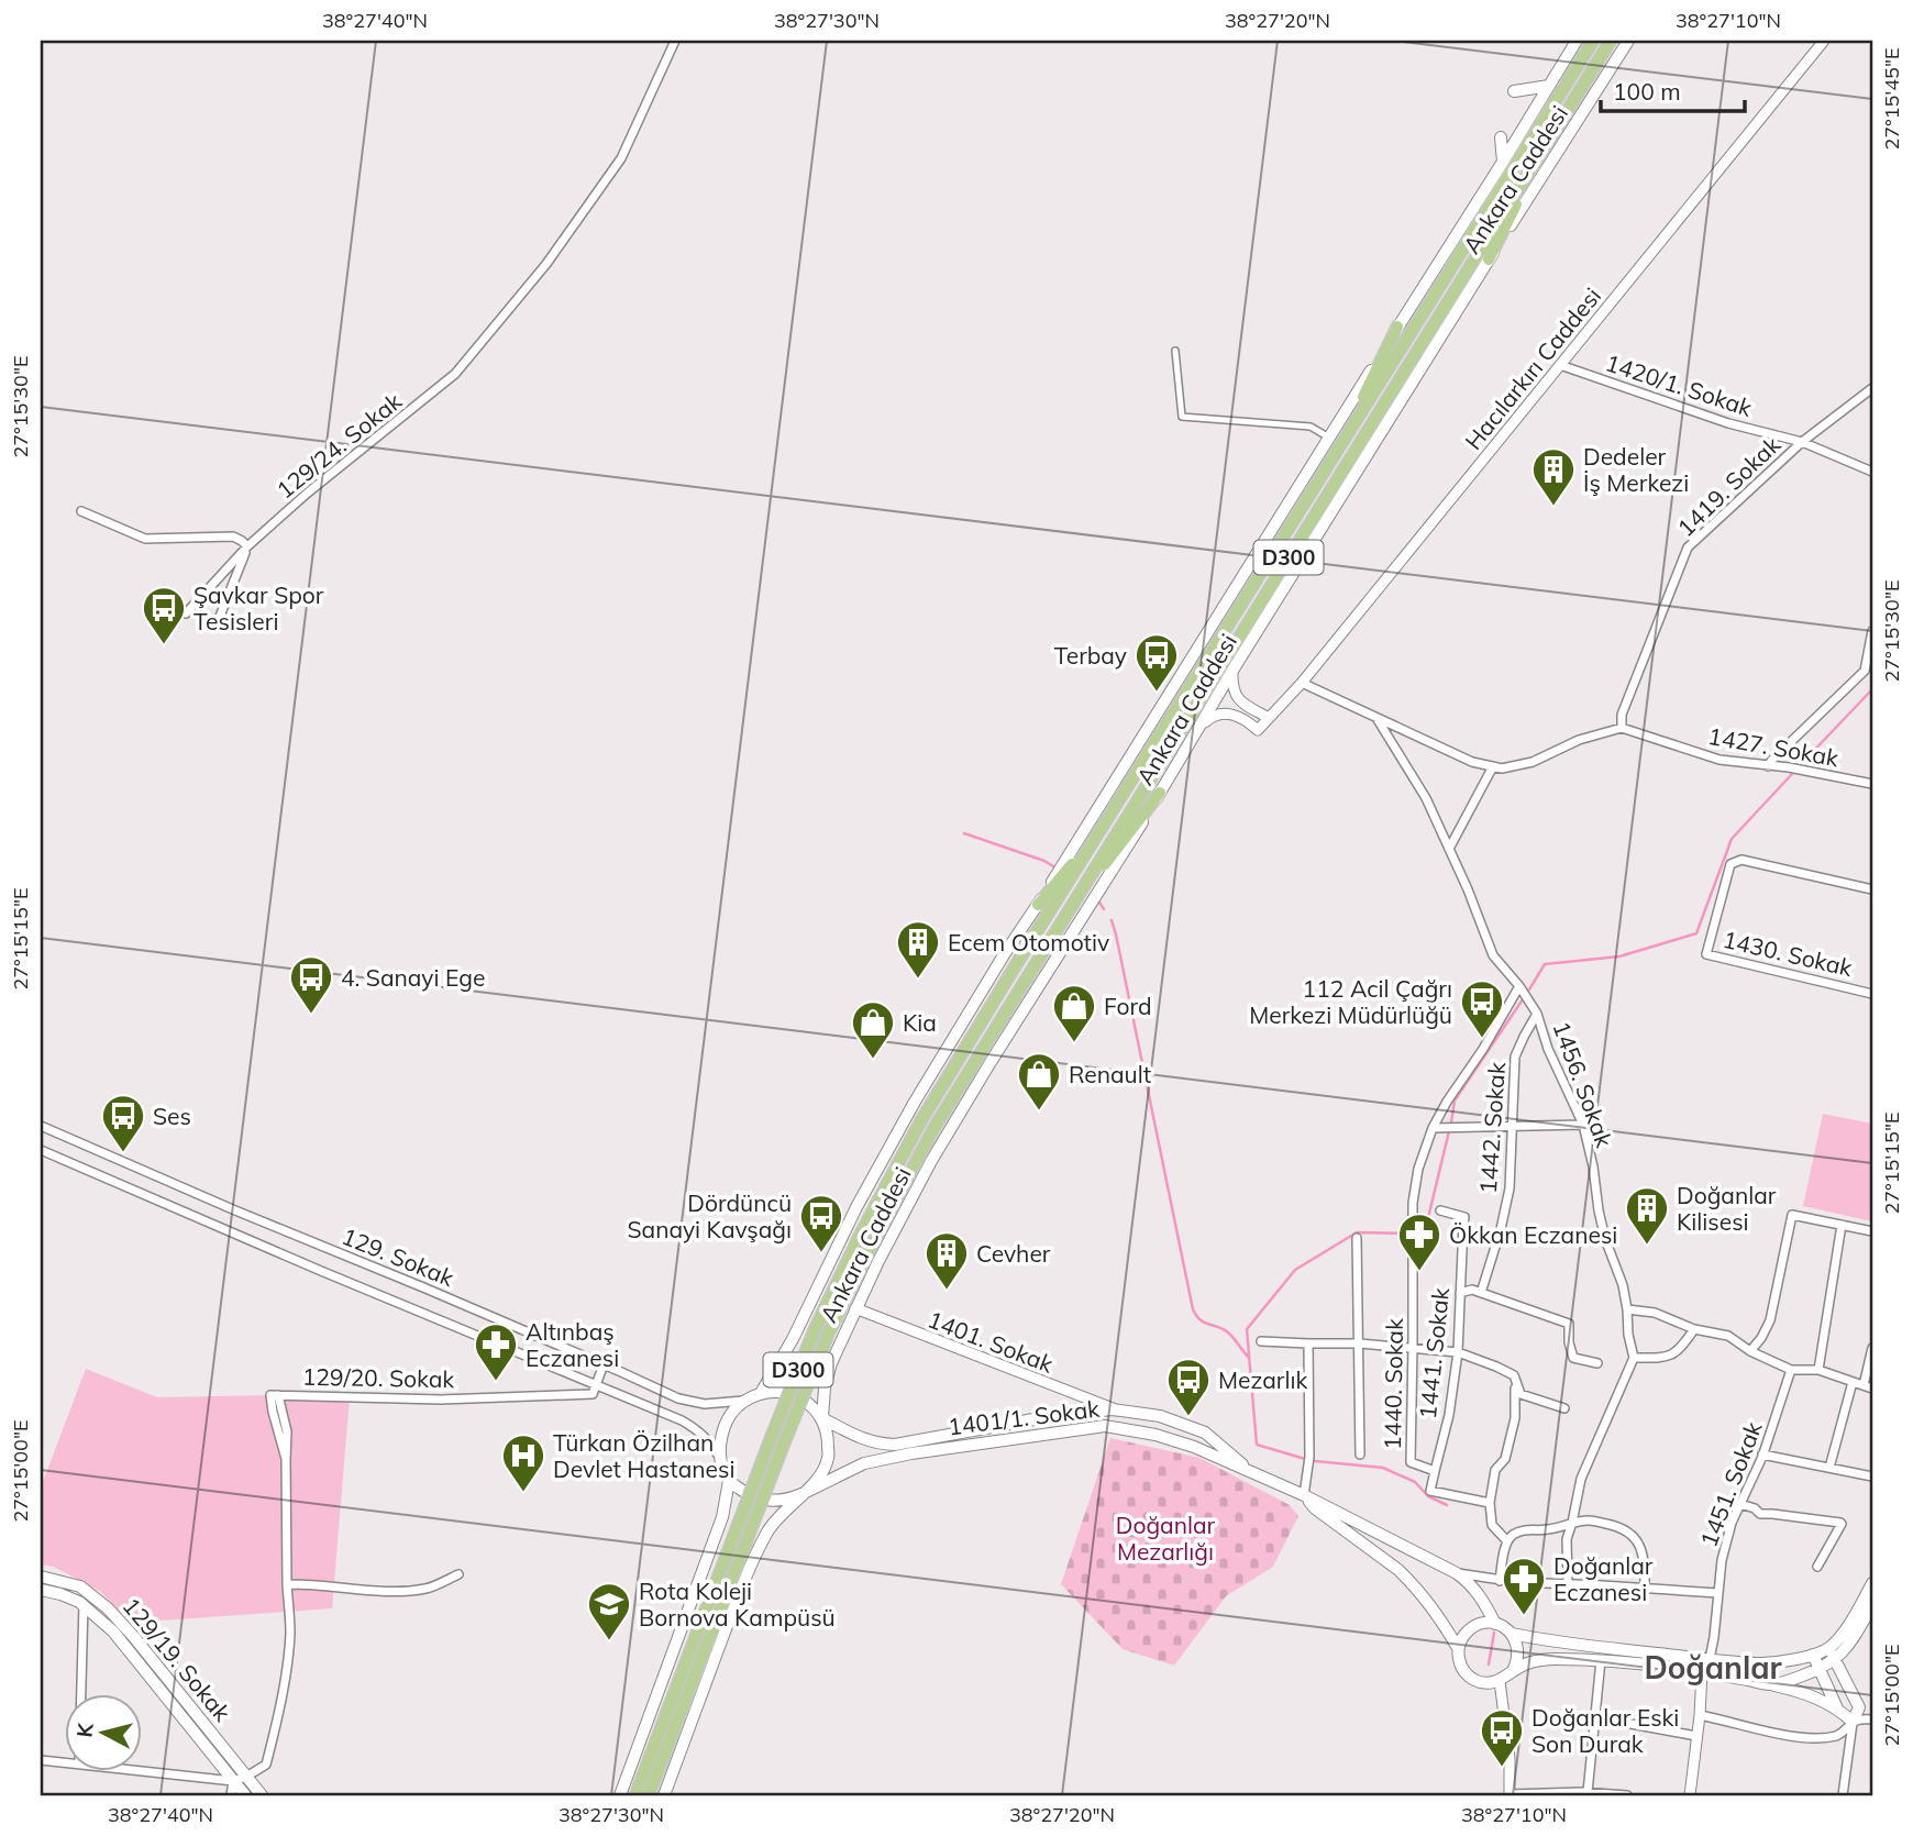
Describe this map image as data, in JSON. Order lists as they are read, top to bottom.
{
  "streets": {
    "highway": ["Ankara Caddesi", "D300"],
    "main road": ["1401/1. Sokak", "129/19. Sokak"],
    "street": [
      "Hacılarkırı Caddesi",
      "1420/1. Sokak",
      "129/24. Sokak",
      "1419. Sokak",
      "1427. Sokak",
      "1430. Sokak",
      "1456. Sokak",
      "1442. Sokak",
      "129. Sokak",
      "1401. Sokak",
      "1441. Sokak",
      "129/20. Sokak",
      "1440. Sokak",
      "1451. Sokak"
    ]
  },
  "crossings": [
    ["Ankara Caddesi", "Hacılarkırı Caddesi"],
    ["Ankara Caddesi", "129. Sokak"],
    ["Ankara Caddesi", "1401. Sokak"],
    ["Ankara Caddesi", "1401/1. Sokak"],
    ["Hacılarkırı Caddesi", "1420/1. Sokak"],
    ["1420/1. Sokak", "1419. Sokak"],
    ["1419. Sokak", "1427. Sokak"],
    ["1456. Sokak", "1442. Sokak"],
    ["1456. Sokak", "1440. Sokak"],
    ["129. Sokak", "129/20. Sokak"],
    ["129. Sokak", "1401/1. Sokak"],
    ["1401. Sokak", "1401/1. Sokak"],
    ["1441. Sokak", "1440. Sokak"],
    ["1401/1. Sokak", "1451. Sokak"]
  ],
  "districts": ["Doğanlar"],
  "parks": ["Doğanlar Mezarlığı"],
  "places": {
    "building": [
      "Dedeler İş Merkezi",
      "Ecem Otomotiv",
      "Doğanlar Kilisesi",
      "Cevher"
    ],
    "bus stop": [
      "Şavkar Spor Tesisleri",
      "Terbay",
      "4. Sanayi Ege",
      "112 Acil Çağrı Merkezi Müdürlüğü",
      "Ses",
      "Dördüncü Sanayi Kavşağı",
      "Mezarlık",
      "Doğanlar Eski Son Durak"
    ],
    "shop": ["Ford", "Kia", "Renault"],
    "pharmacy": ["Ökkan Eczanesi", "Altınbaş Eczanesi", "Doğanlar Eczanesi"],
    "hospital": ["Türkan Özilhan Devlet Hastanesi"],
    "school or university": ["Rota Koleji Bornova Kampüsü"]
  },
  "scale_bar": "100 m",
  "north": "left",
  "coordinates": [
    "38°27'40\"N",
    "38°27'30\"N",
    "38°27'20\"N",
    "38°27'10\"N",
    "27°15'45\"E",
    "27°15'30\"E",
    "27°15'15\"E",
    "27°15'00\"E"
  ]
}
